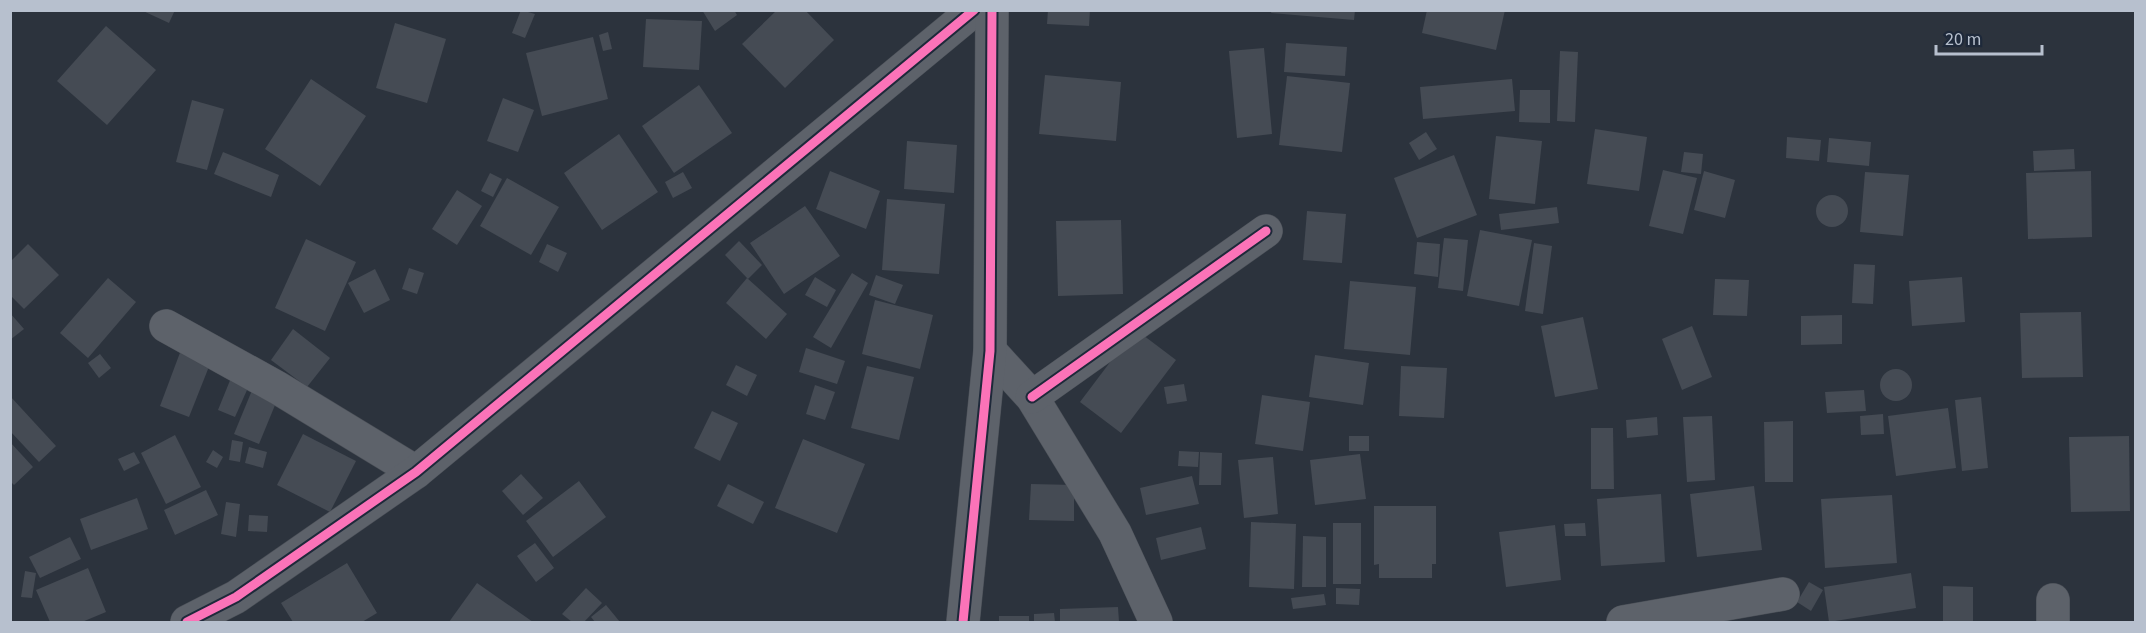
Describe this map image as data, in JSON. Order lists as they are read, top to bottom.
{
  "scale_bar": "20 m"
}
